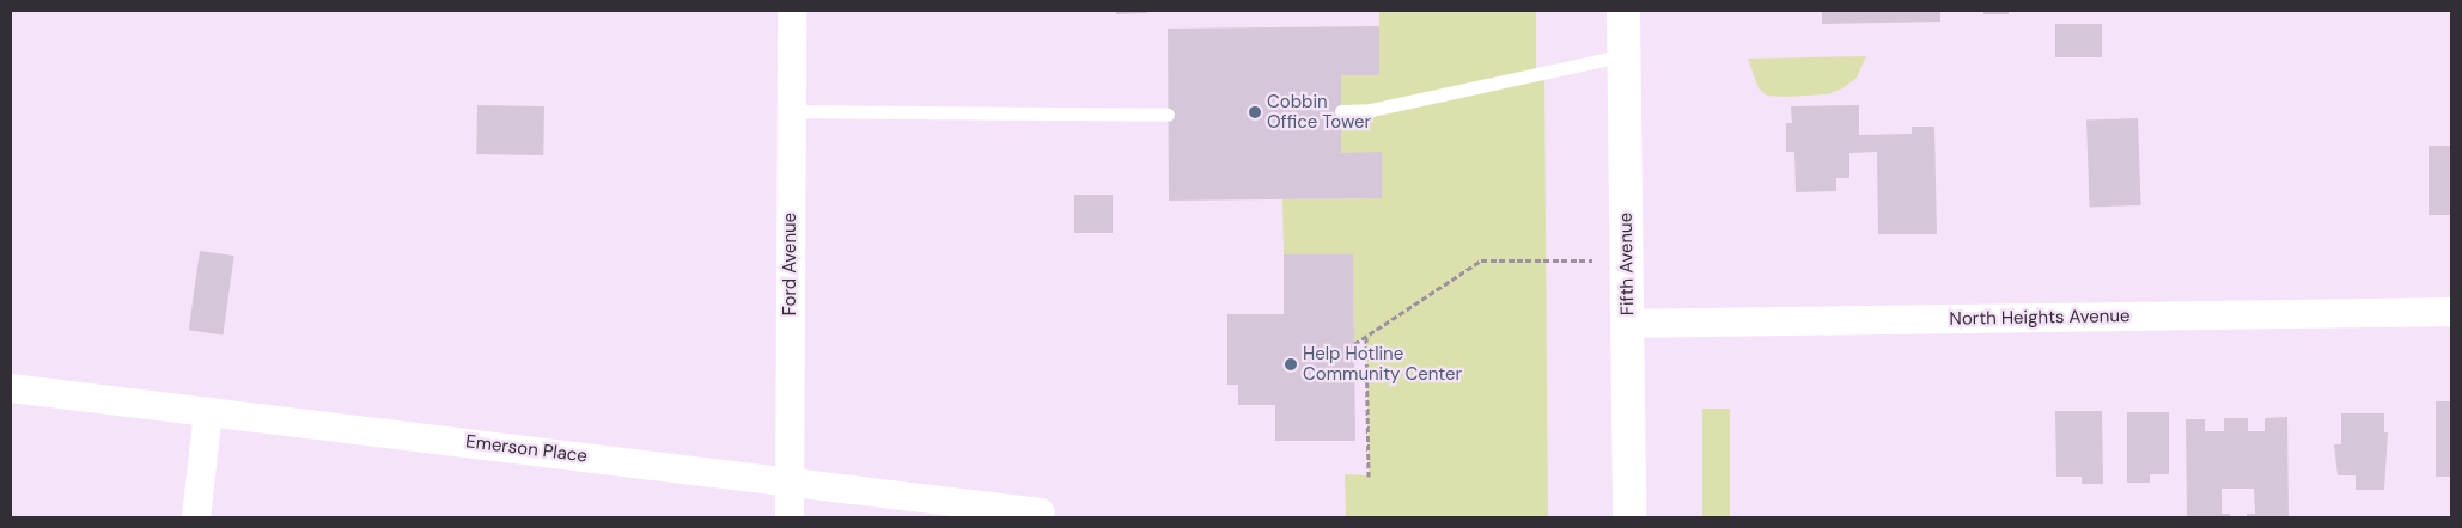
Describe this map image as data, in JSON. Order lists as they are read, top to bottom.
{
  "streets": {
    "street": [
      "Ford Avenue",
      "Fifth Avenue",
      "North Heights Avenue",
      "Emerson Place"
    ]
  },
  "crossings": [
    ["Ford Avenue", "Emerson Place"],
    ["Fifth Avenue", "North Heights Avenue"]
  ],
  "places": ["Cobbin Office Tower", "Help Hotline Community Center"]
}
